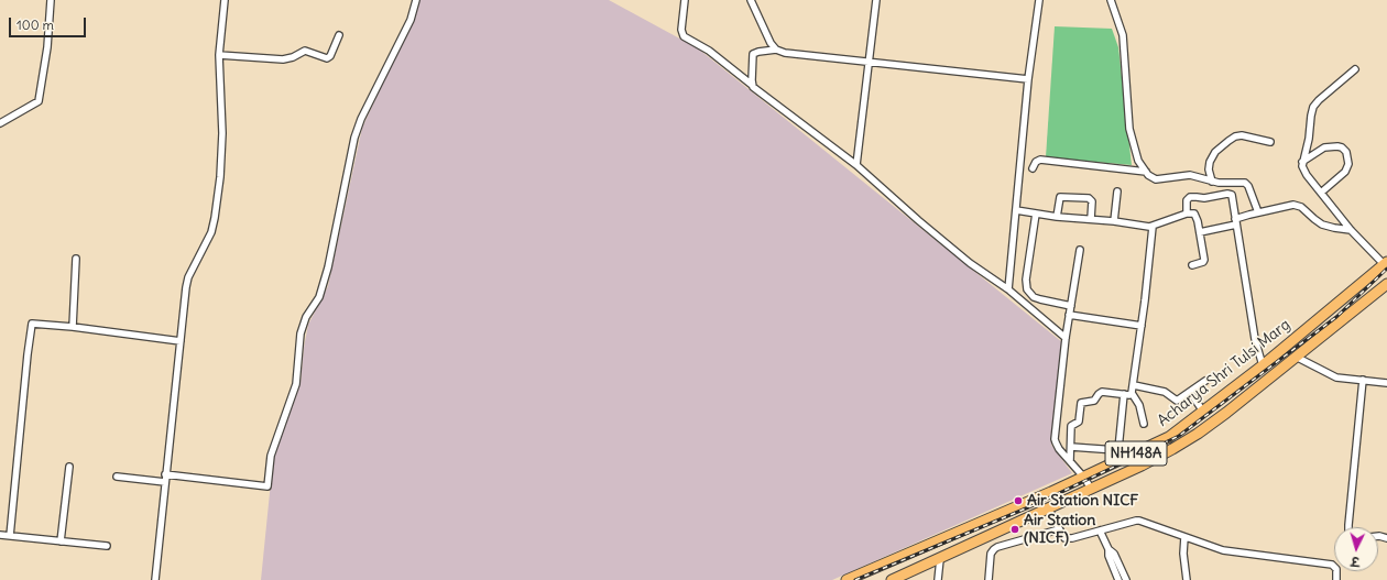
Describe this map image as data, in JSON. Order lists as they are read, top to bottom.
{
  "streets": {
    "highway": ["Acharya Shri Tulsi Marg", "NH148A"]
  },
  "places": ["Air Station NICF", "Air Station (NICF)"],
  "scale_bar": "100 m",
  "north": "bottom"
}
